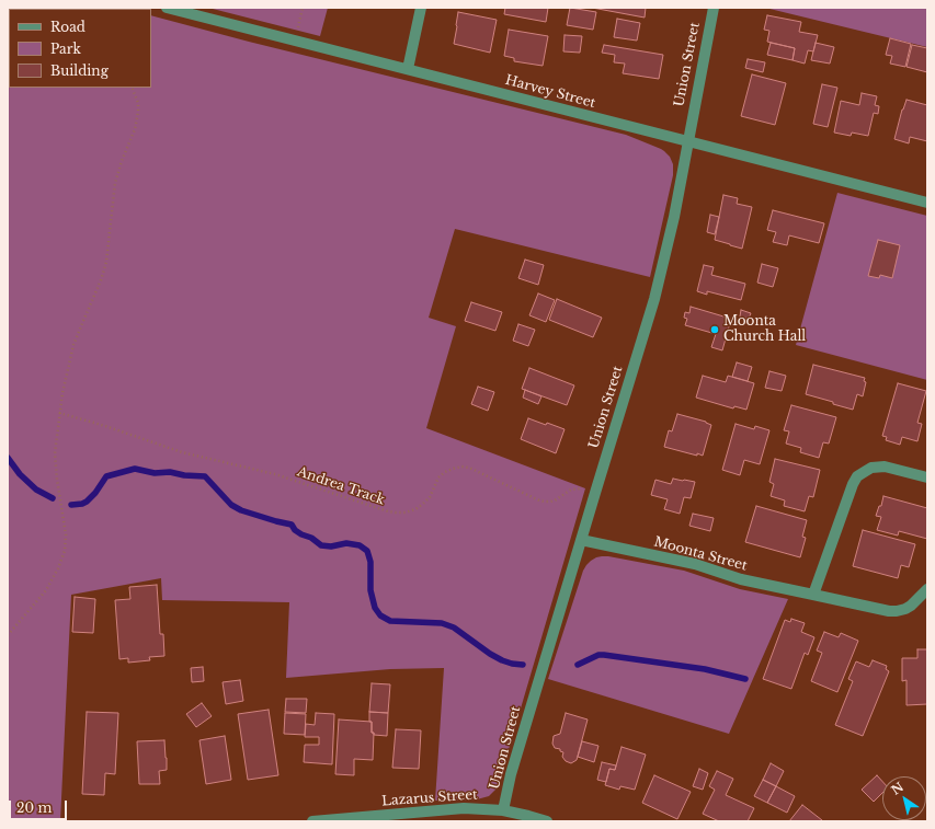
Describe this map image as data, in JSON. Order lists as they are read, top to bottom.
{
  "streets": {
    "street": [
      "Union Street",
      "Harvey Street",
      "Moonta Street",
      "Lazarus Street"
    ],
    "path": ["Andrea Track"]
  },
  "crossings": [
    ["Union Street", "Harvey Street"],
    ["Union Street", "Andrea Track"],
    ["Union Street", "Moonta Street"],
    ["Union Street", "Lazarus Street"]
  ],
  "places": ["Moonta Church Hall"],
  "legend": ["Road", "Park", "Building"],
  "scale_bar": "20 m",
  "north": "top left"
}
